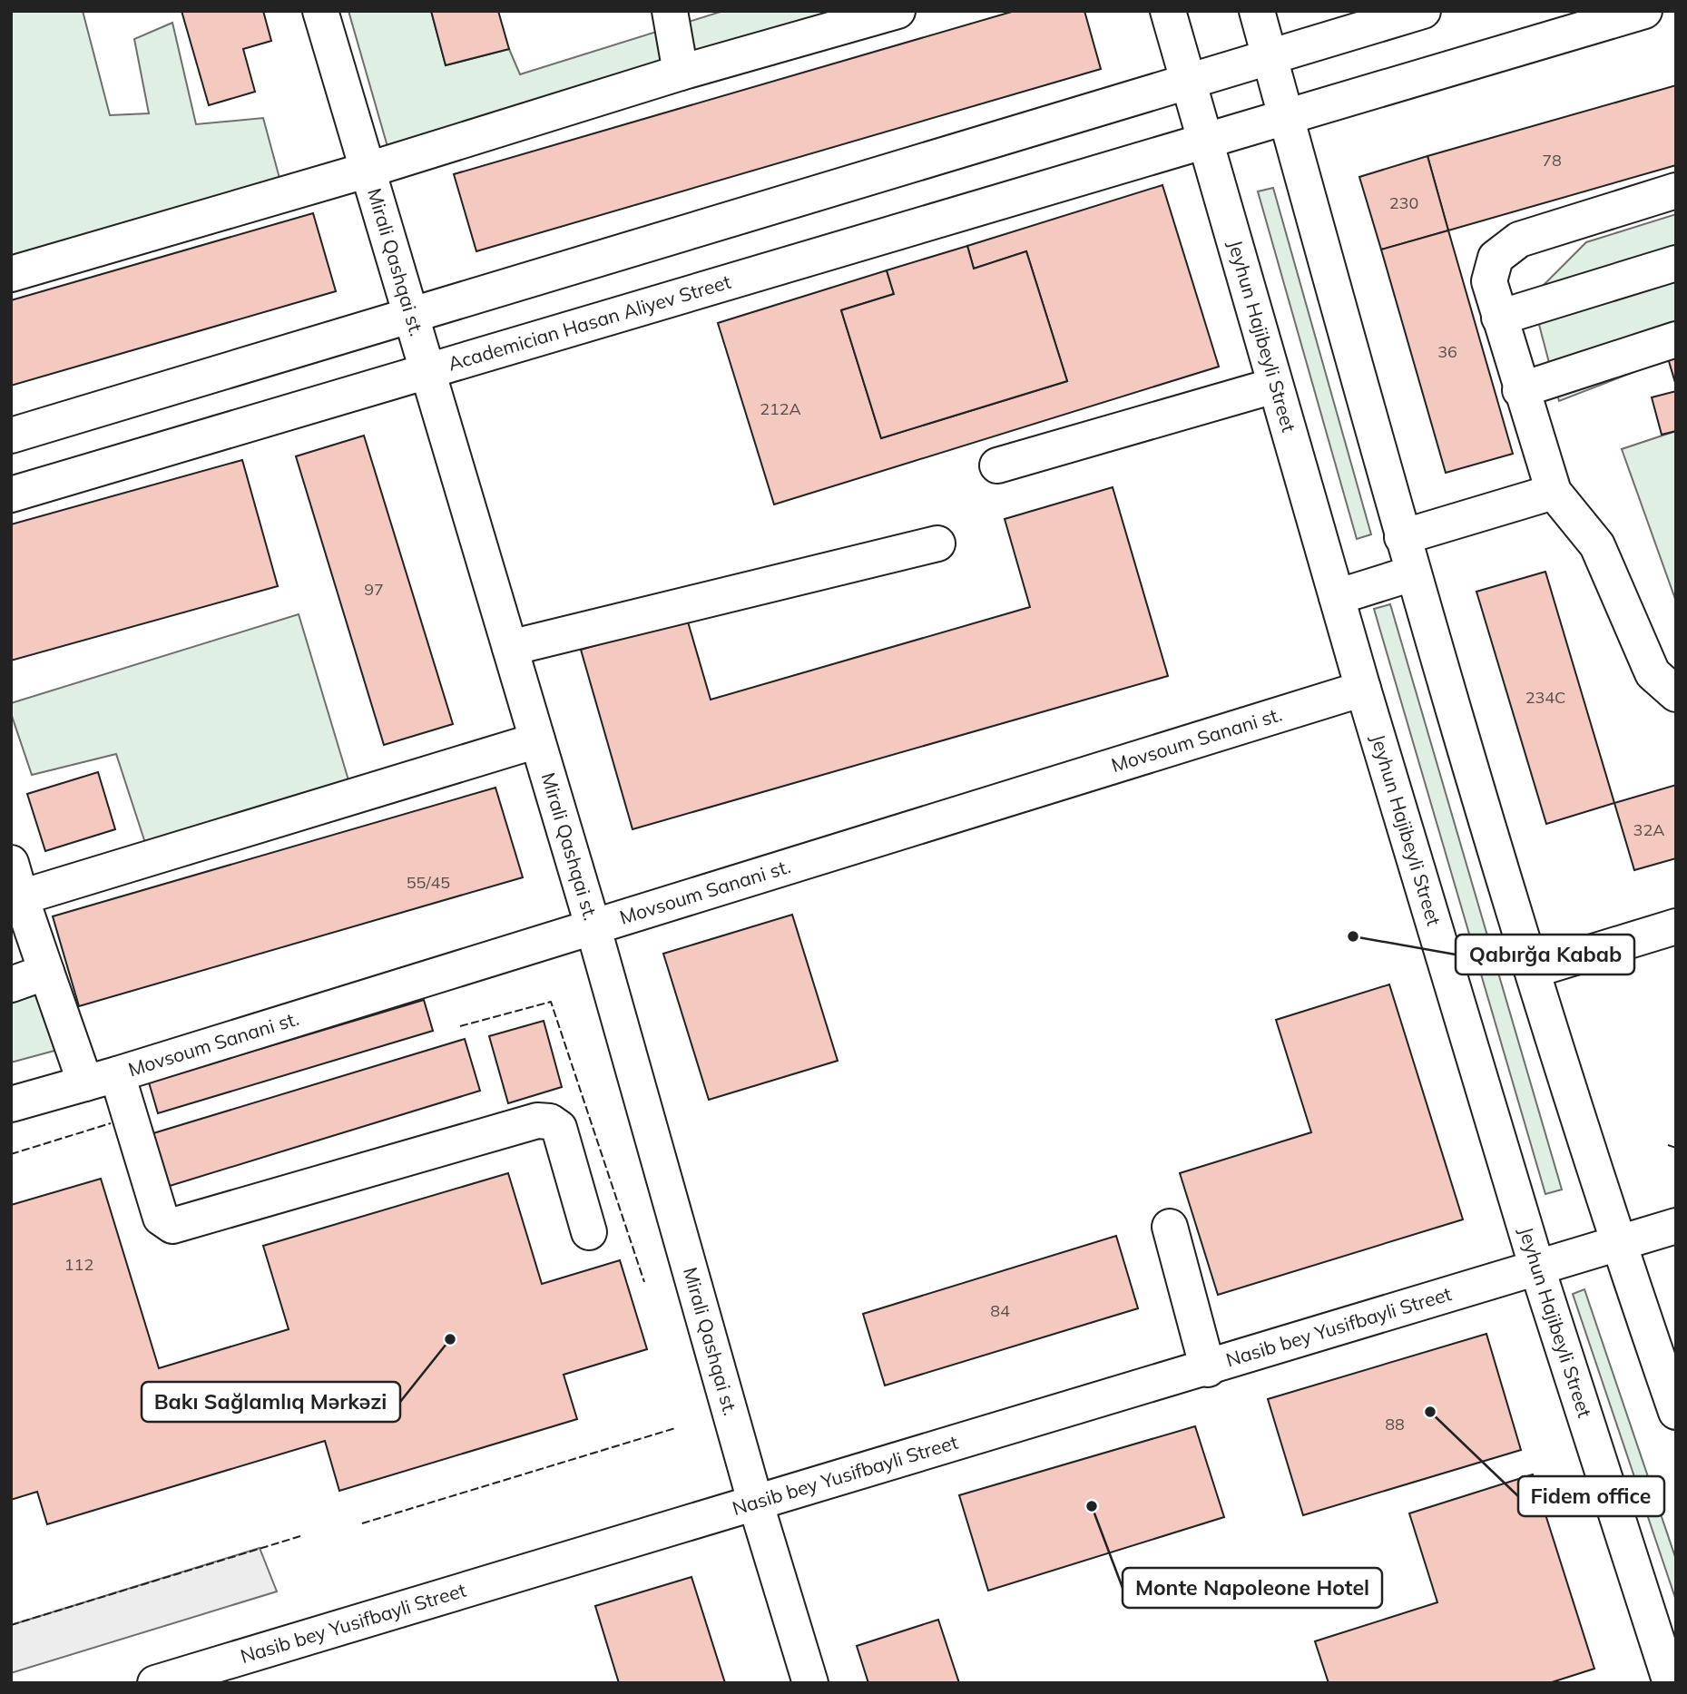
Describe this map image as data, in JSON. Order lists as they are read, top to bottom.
{
  "streets": {
    "street": [
      "Mirali Qashqai st.",
      "Academician Hasan Aliyev Street",
      "Jeyhun Hajibeyli Street",
      "Movsoum Sanani st.",
      "Nasib bey Yusifbayli Street"
    ]
  },
  "crossings": [
    ["Mirali Qashqai st.", "Academician Hasan Aliyev Street"],
    ["Mirali Qashqai st.", "Movsoum Sanani st."],
    ["Mirali Qashqai st.", "Nasib bey Yusifbayli Street"],
    ["Academician Hasan Aliyev Street", "Jeyhun Hajibeyli Street"],
    ["Jeyhun Hajibeyli Street", "Movsoum Sanani st."],
    ["Jeyhun Hajibeyli Street", "Nasib bey Yusifbayli Street"]
  ],
  "places": [
    "Qabırğa Kabab",
    "Bakı Sağlamlıq Mərkəzi",
    "Fidem office",
    "Monte Napoleone Hotel"
  ],
  "house_numbers": [
    "78",
    "230",
    "36",
    "212A",
    "97",
    "234C",
    "32A",
    "55/45",
    "112",
    "84",
    "88"
  ]
}
